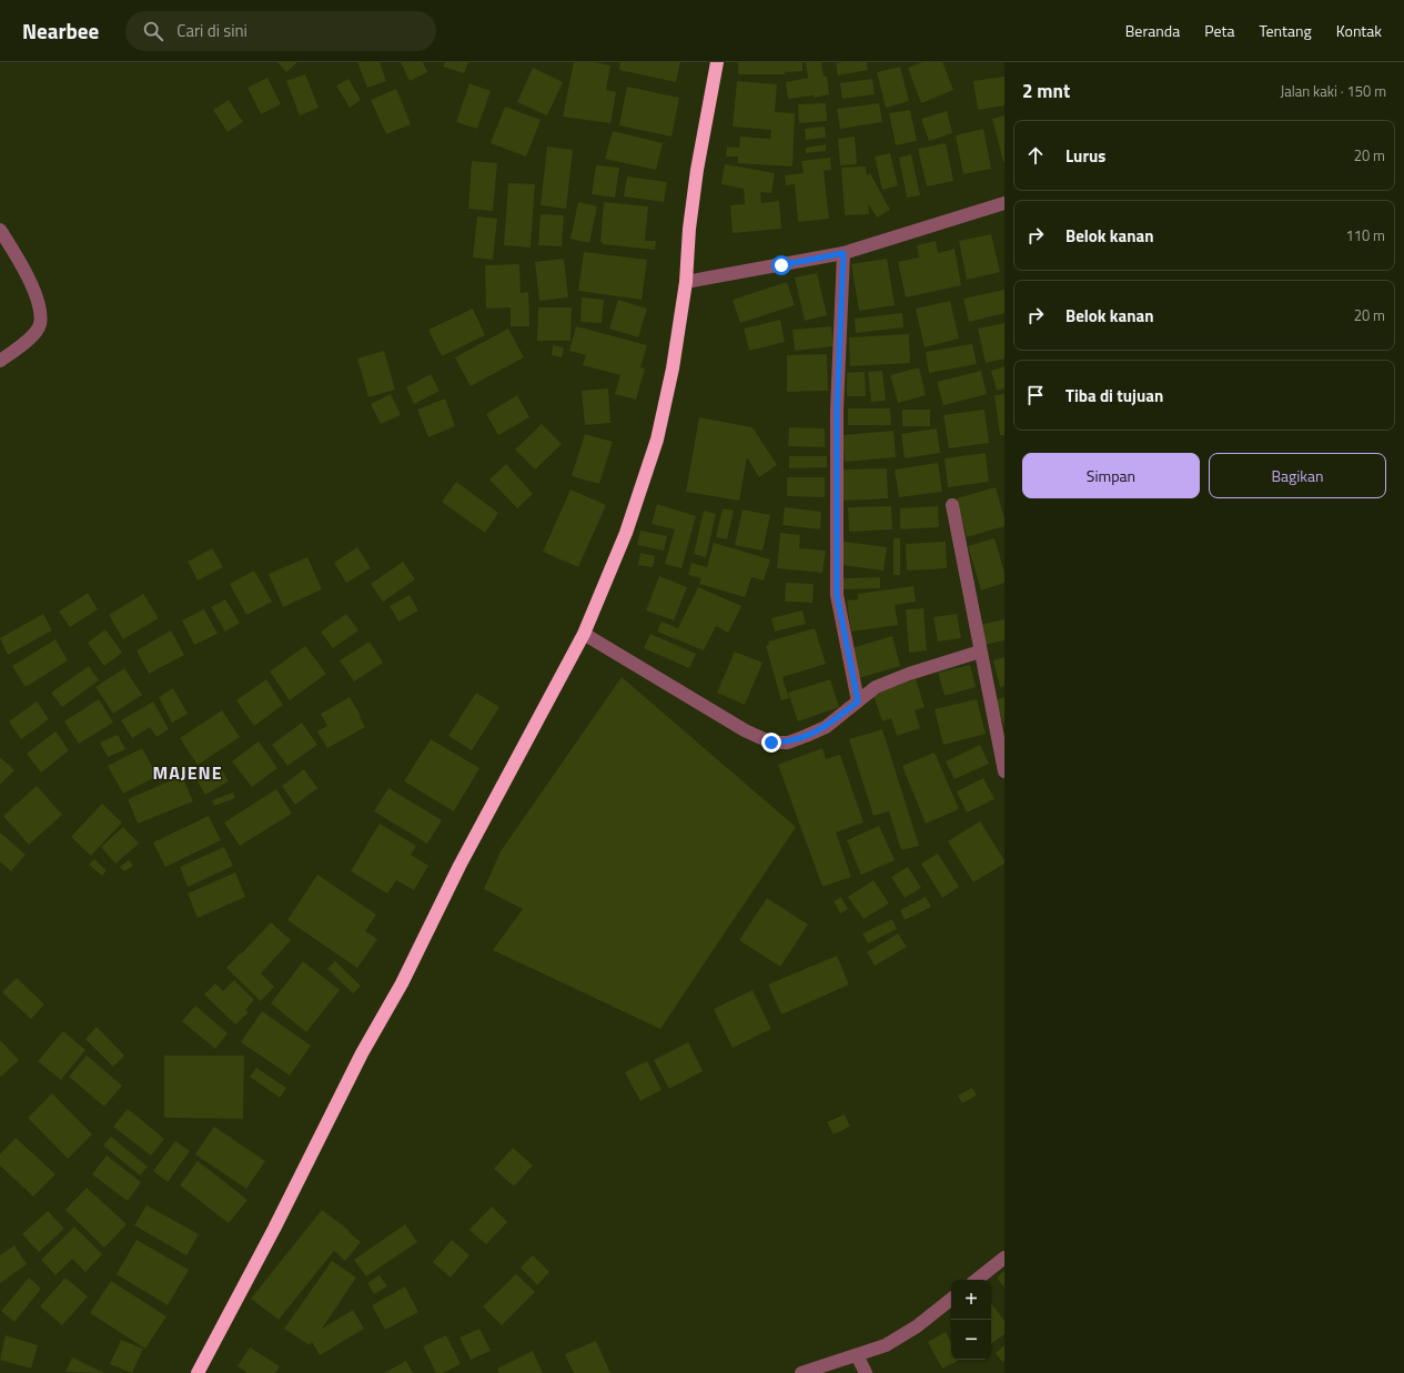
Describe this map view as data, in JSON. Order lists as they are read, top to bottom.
{
  "districts": ["MAJENE"],
  "page": {
    "header": "Nearbee",
    "search": "Cari di sini",
    "nav": [
      "Beranda",
      "Peta",
      "Tentang",
      "Kontak"
    ],
    "heading": ["2 mnt", "Jalan kaki · 150 m"],
    "list": [
      ["Lurus", "20 m"],
      ["Belok kanan", "110 m"],
      ["Belok kanan", "20 m"],
      "Tiba di tujuan"
    ],
    "buttons": ["Simpan", "Bagikan"],
    "map_buttons": ["+", "−"]
  }
}
